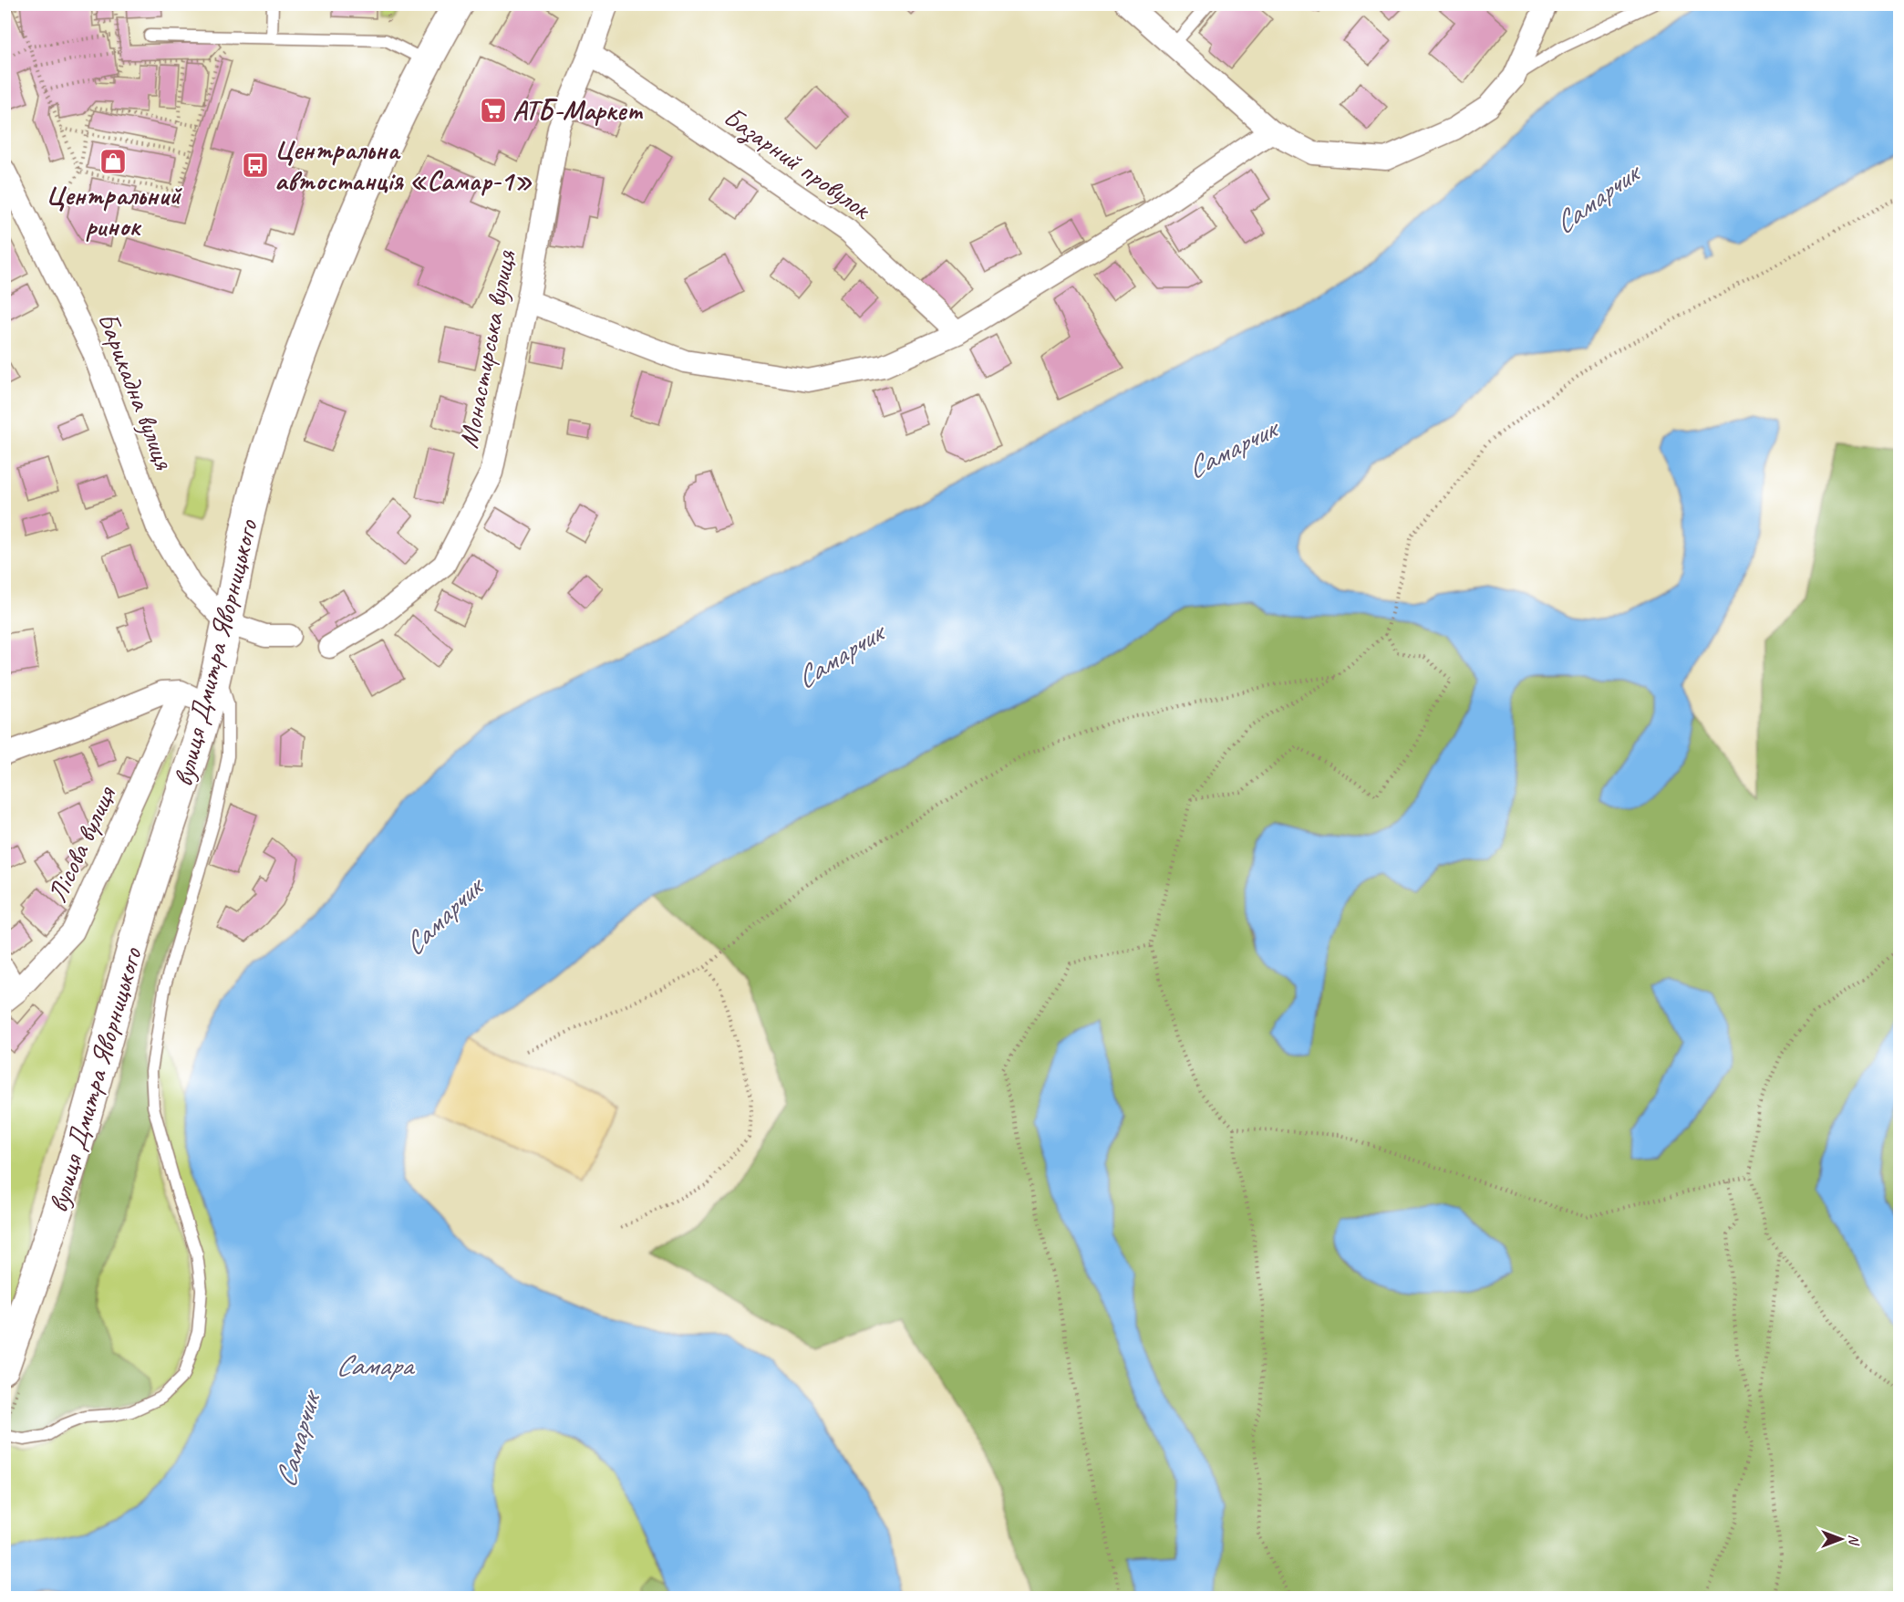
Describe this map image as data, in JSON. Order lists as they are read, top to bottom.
{
  "streets": {
    "highway": ["вулиця Дмитра Яворницького"],
    "street": [
      "Базарний провулок",
      "Монастирська вулиця",
      "Барикадна вулиця",
      "Лісова вулиця"
    ]
  },
  "crossings": [
    ["Базарний провулок", "Монастирська вулиця"],
    ["Барикадна вулиця", "вулиця Дмитра Яворницького"]
  ],
  "water": ["Самарчик", "Самара"],
  "places": {
    "supermarket": ["АТБ-Маркет"],
    "shop": ["Центральний ринок"],
    "bus stop": ["Центральна автостанція «Самар-1»"]
  },
  "north": "right"
}
